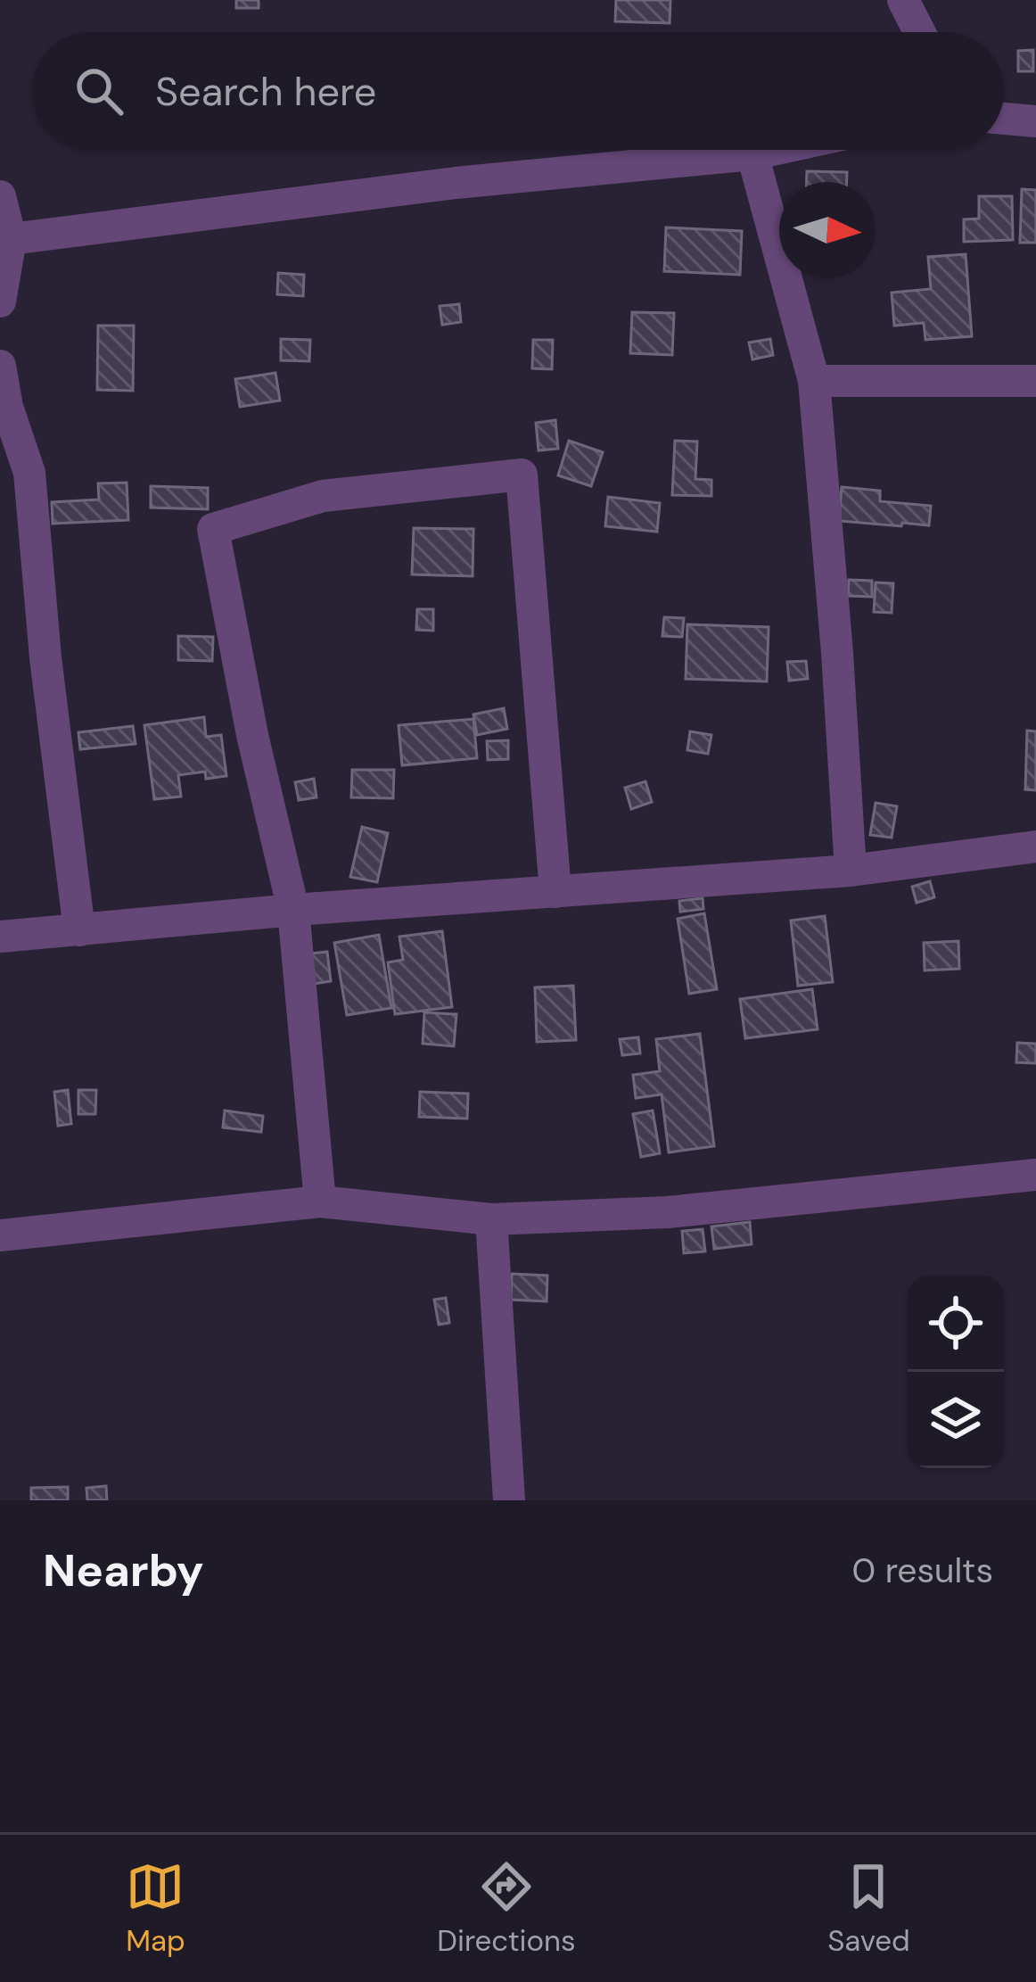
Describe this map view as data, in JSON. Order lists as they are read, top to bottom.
{
  "north": "right",
  "page": {
    "search": "Search here",
    "heading": ["Nearby", "0 results"],
    "nav": ["Map", "Directions", "Saved"]
  }
}
